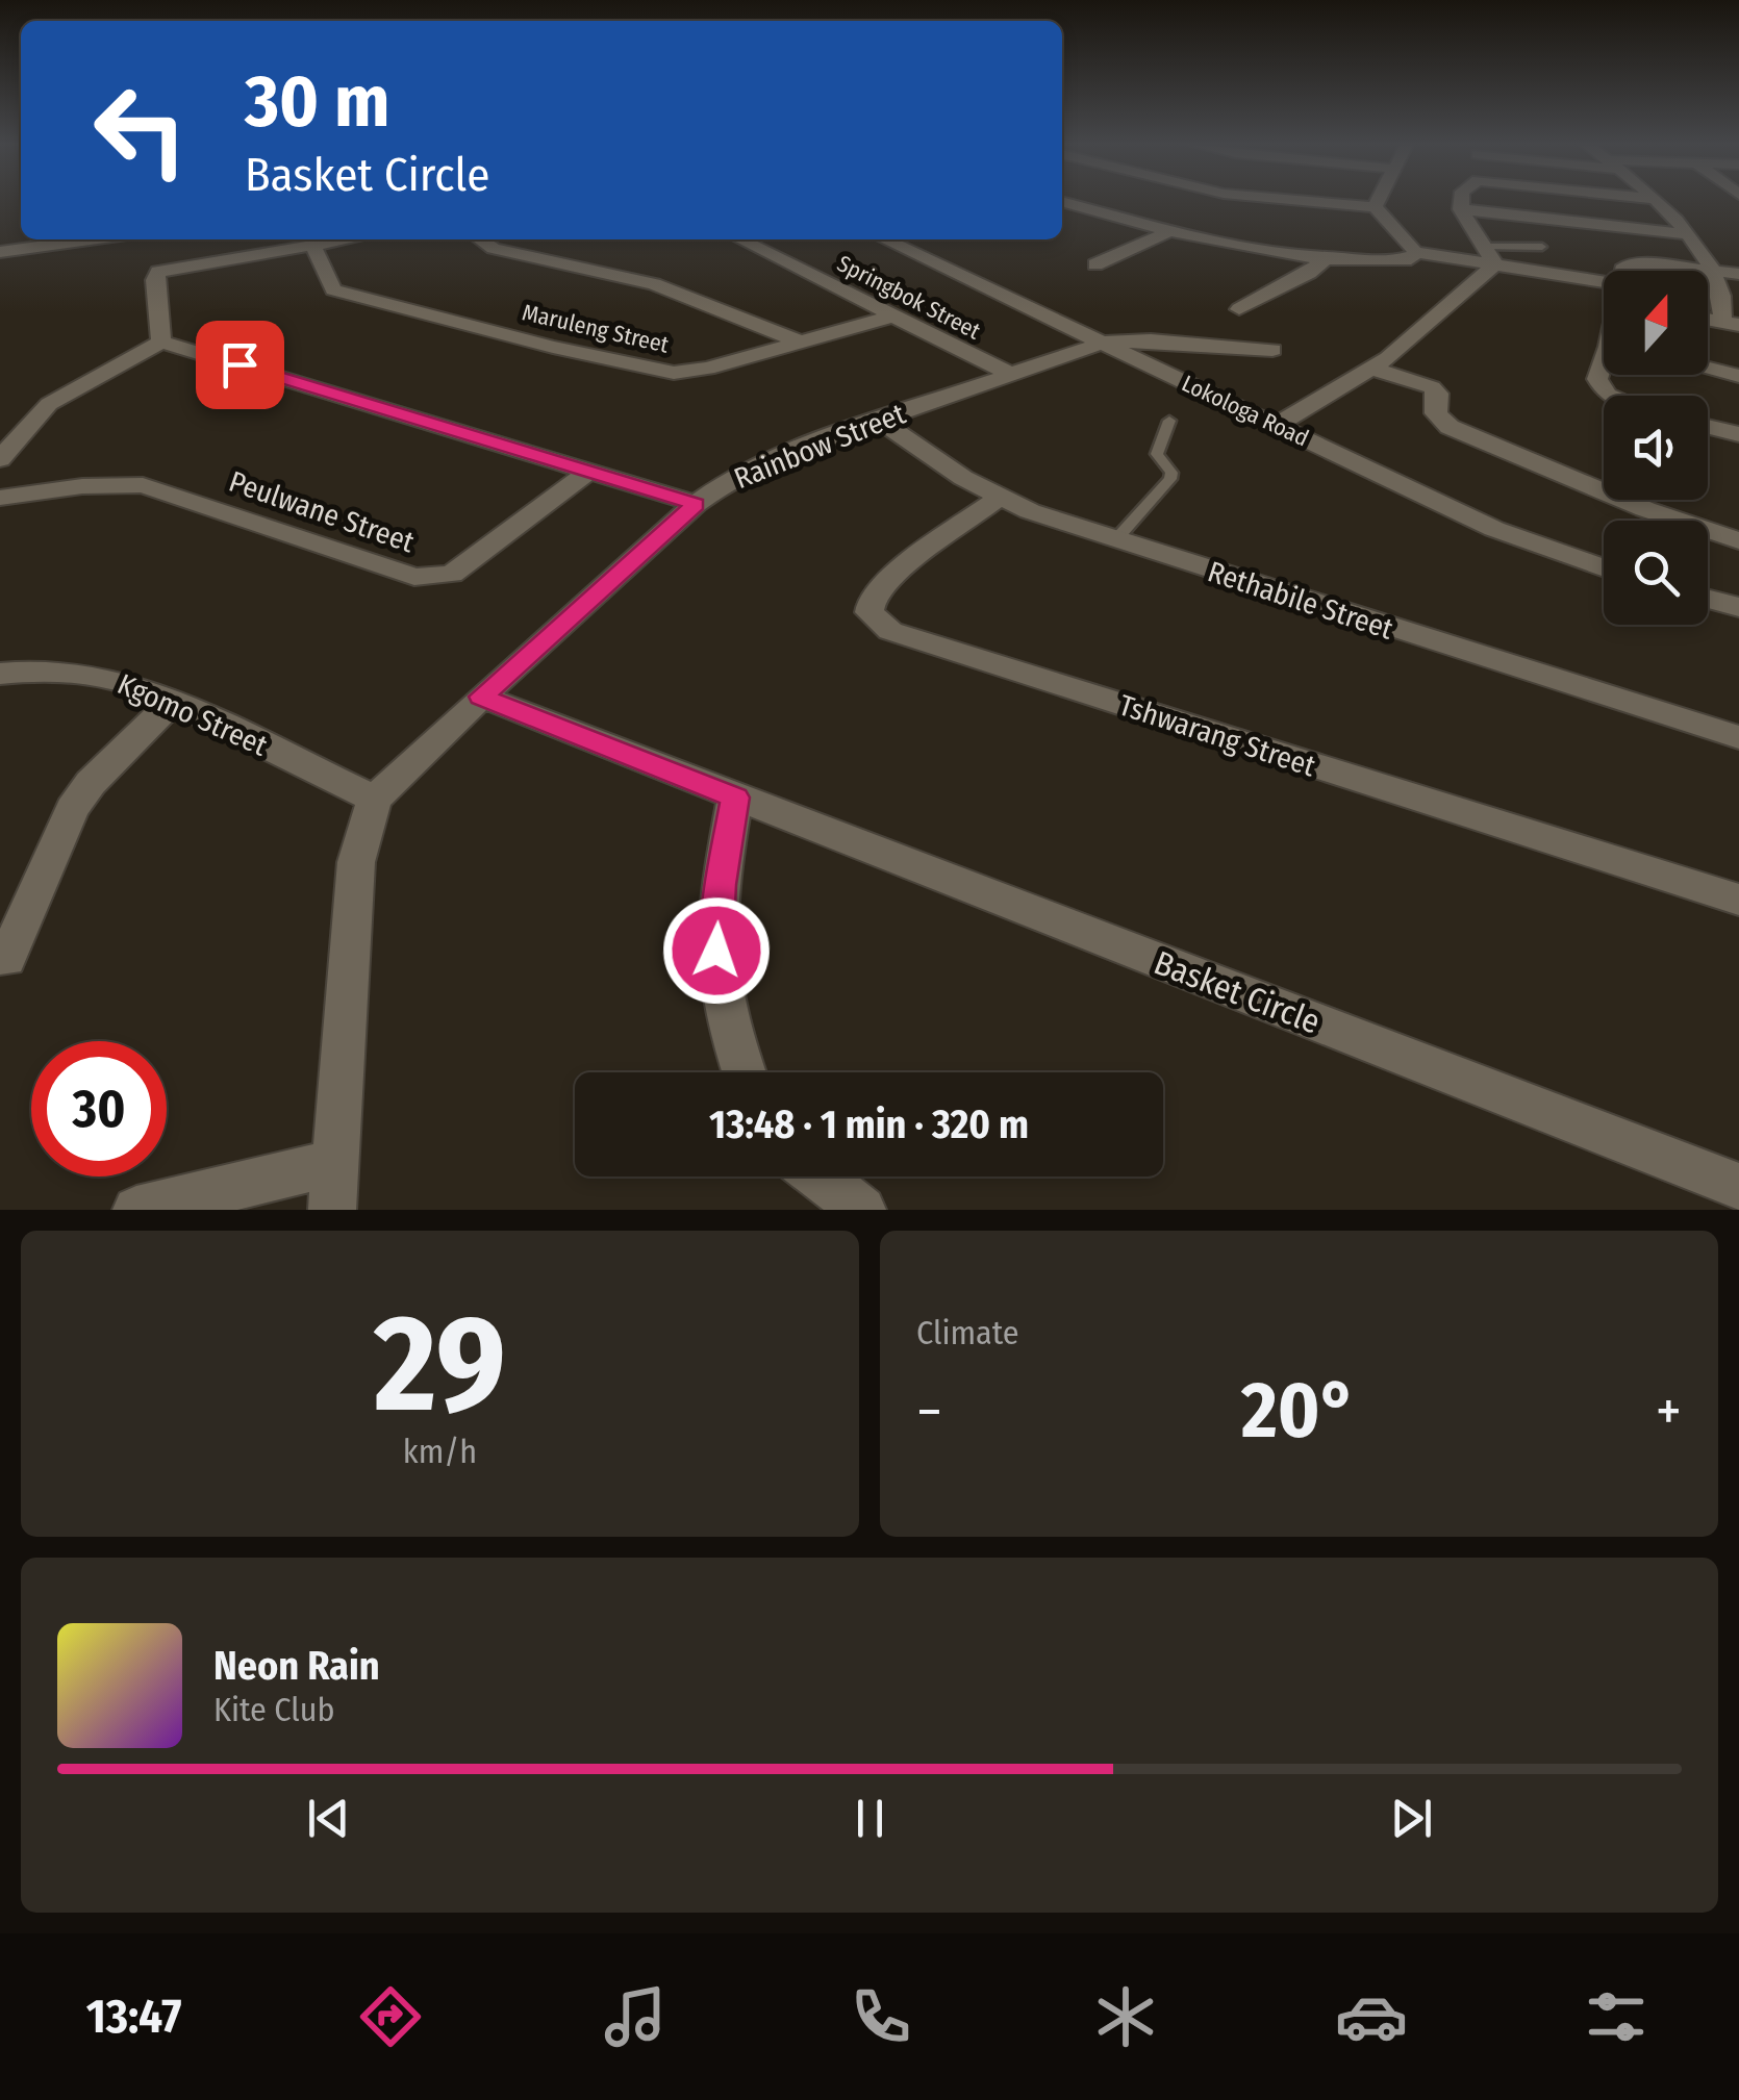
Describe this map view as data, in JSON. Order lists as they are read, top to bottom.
{
  "streets": {
    "street": [
      "Springbok Street",
      "Maruleng Street",
      "Lokologa Road",
      "Rainbow Street",
      "Peulwane Street",
      "Rethabile Street",
      "Kgomo Street",
      "Tshwarang Street",
      "Basket Circle"
    ]
  },
  "crossings": [
    ["Springbok Street", "Maruleng Street"],
    ["Springbok Street", "Rainbow Street"],
    ["Lokologa Road", "Rainbow Street"],
    ["Rainbow Street", "Rethabile Street"],
    ["Rainbow Street", "Kgomo Street"],
    ["Rainbow Street", "Basket Circle"],
    ["Rethabile Street", "Tshwarang Street"]
  ],
  "north": "top",
  "page": {
    "turn": ["30 m", "Basket Circle"],
    "limit": "30",
    "trip": "13:48 · 1 min · 320 m",
    "tile": [
      ["29", "km/h"],
      "Climate"
    ],
    "heat": ["−", "20°", "+"],
    "song": ["Neon Rain", "Kite Club"],
    "tabs": "13:47"
  }
}
